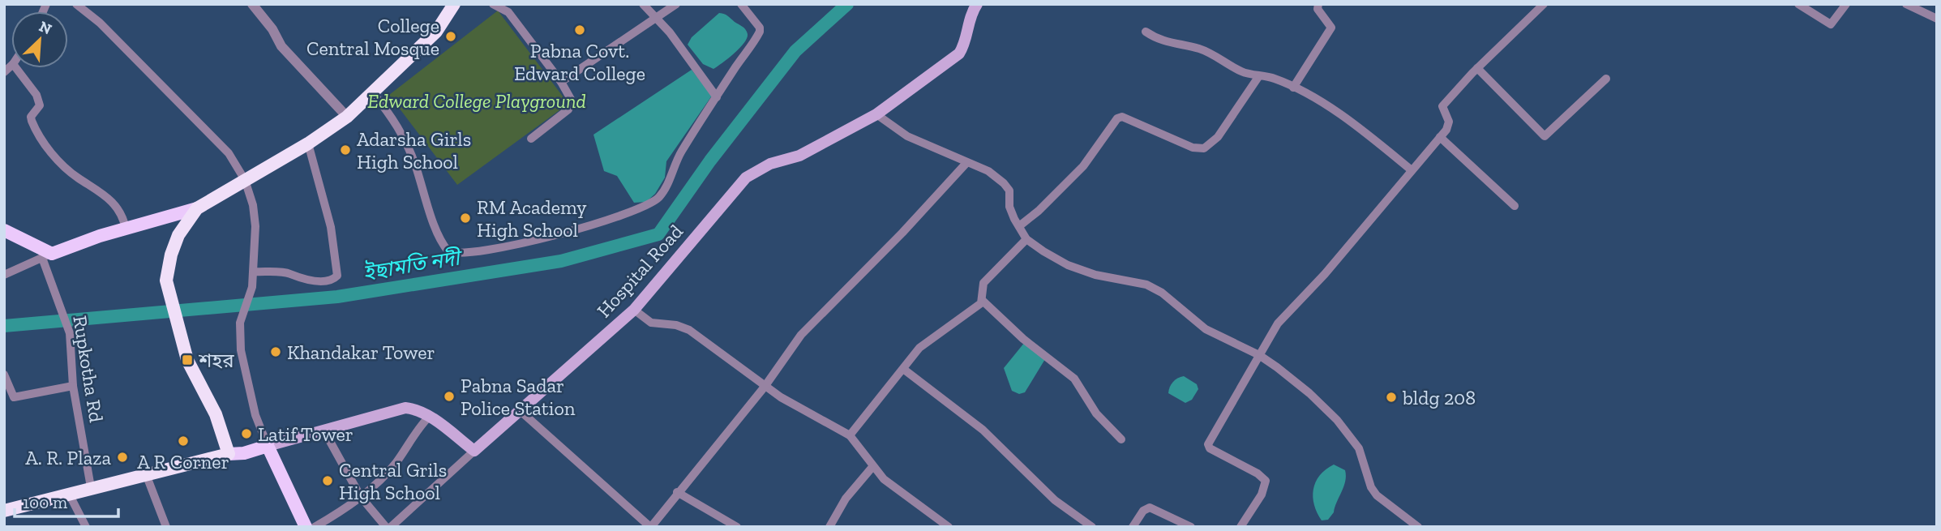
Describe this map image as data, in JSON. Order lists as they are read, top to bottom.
{
  "streets": {
    "main road": ["Hospital Road"],
    "street": ["Rupkotha Rd"]
  },
  "water": ["ইছামতি নদী"],
  "parks": ["Edward College Playground"],
  "places": {
    "other": [
      "Pabna Covt. Edward College",
      "College Central Mosque",
      "Adarsha Girls High School",
      "RM Academy High School",
      "Khandakar Tower",
      "Pabna Sadar Police Station",
      "bldg 208",
      "Latif Tower",
      "A R Corner",
      "A. R. Plaza",
      "Central Grils High School"
    ],
    "transit": ["শহর"]
  },
  "scale_bar": "100 m",
  "north": "top right"
}
